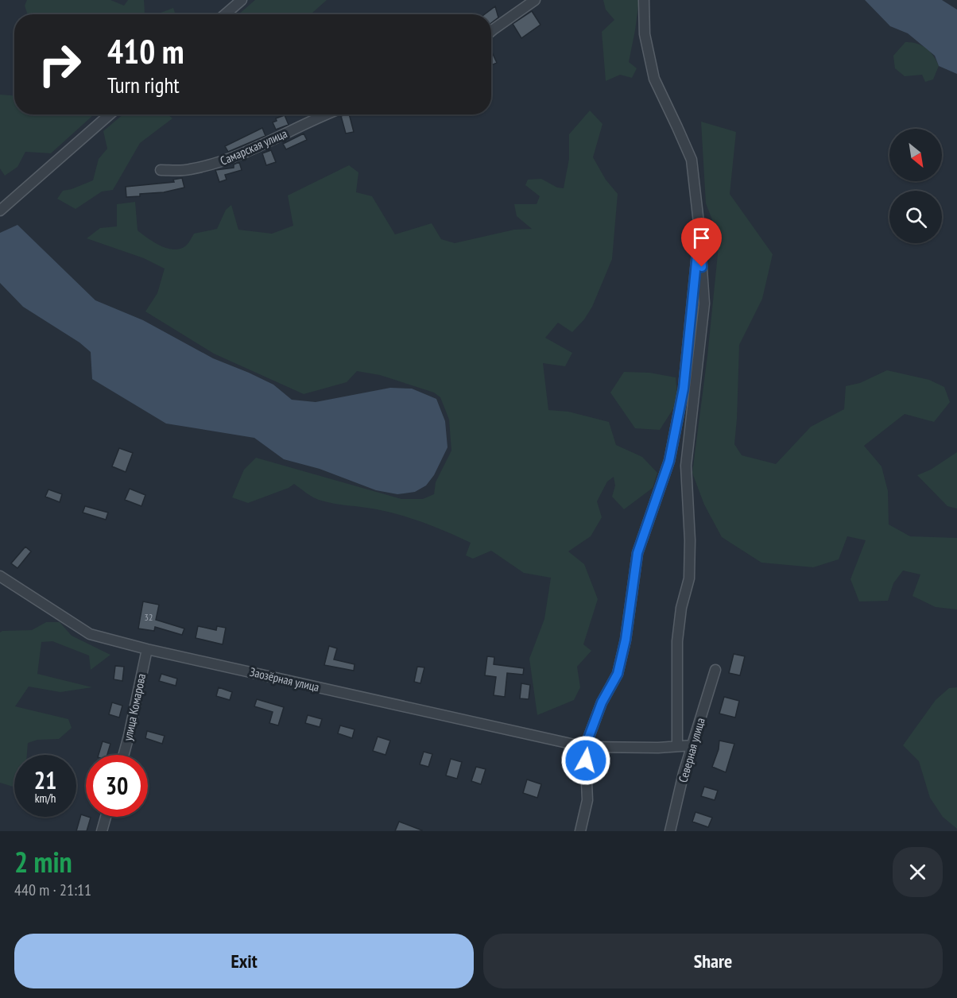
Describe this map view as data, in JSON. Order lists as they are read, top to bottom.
{
  "streets": {
    "street": [
      "Самарская улица",
      "Заозёрная улица",
      "улица Комарова",
      "Северная улица"
    ]
  },
  "crossings": [
    ["Заозёрная улица", "улица Комарова"],
    ["Заозёрная улица", "Северная улица"]
  ],
  "house_numbers": ["32"],
  "north": "bottom right",
  "page": {
    "turn": ["410 m", "Turn right"],
    "speed": "21 km/h",
    "limit": "30",
    "heading": ["2 min", "440 m · 21:11"],
    "buttons": ["Exit", "Share"]
  }
}
